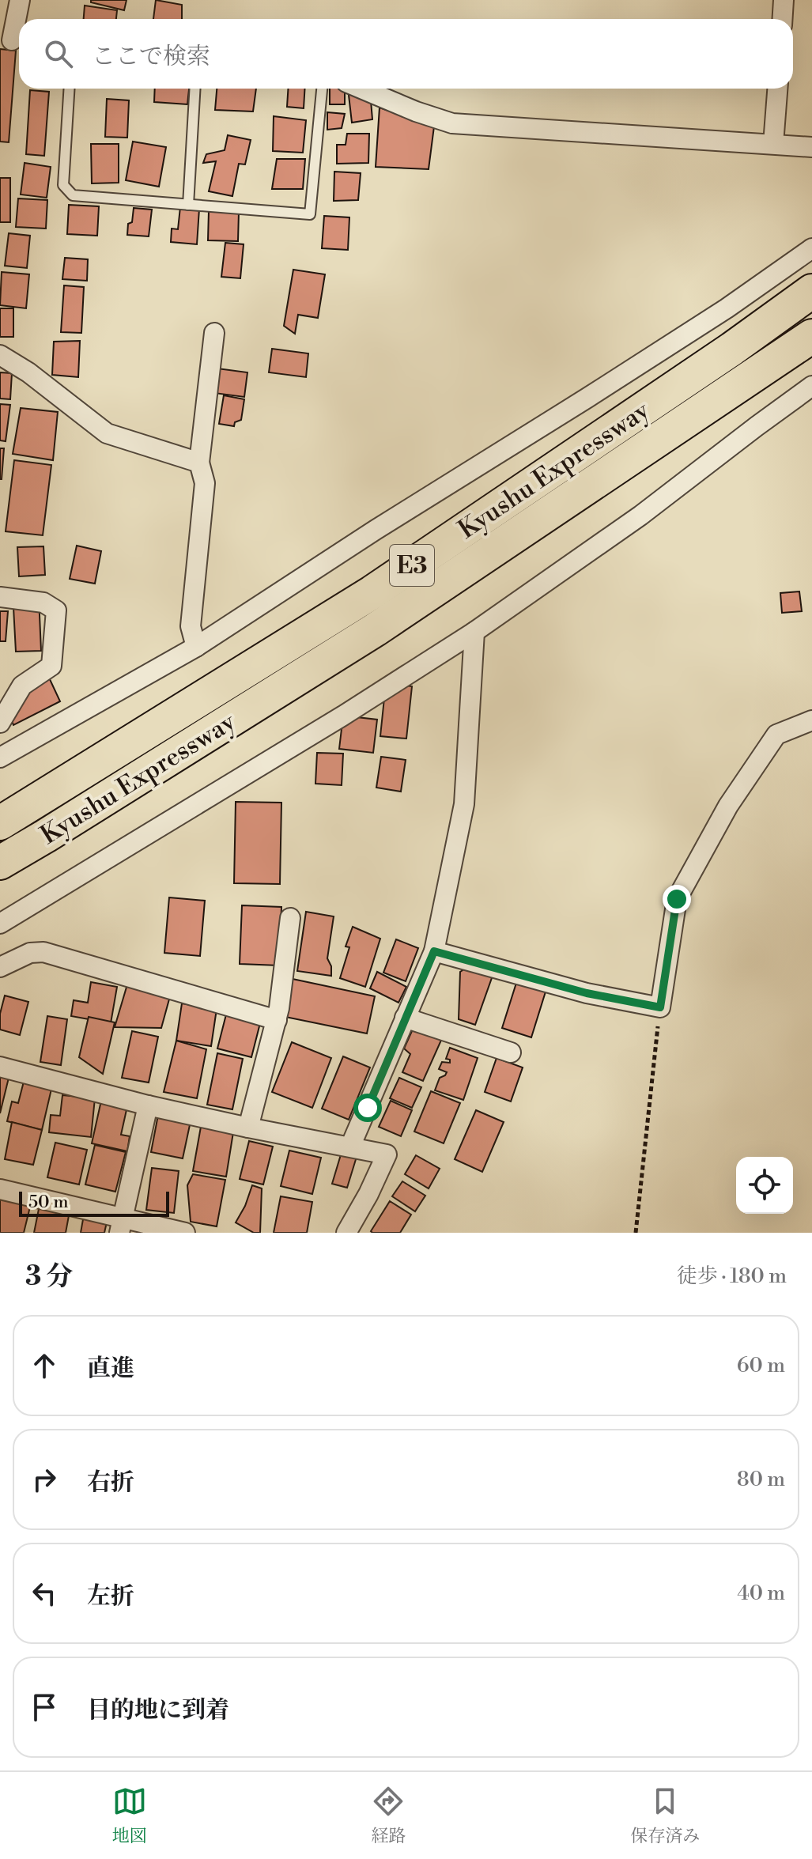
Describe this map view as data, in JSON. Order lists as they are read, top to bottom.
{
  "streets": {
    "highway": ["Kyushu Expressway", "E3"]
  },
  "scale_bar": "50 m",
  "page": {
    "search": "ここで検索",
    "scale": "50 m",
    "heading": ["3 分", "徒歩 · 180 m"],
    "list": [
      ["直進", "60 m"],
      ["右折", "80 m"],
      ["左折", "40 m"],
      "目的地に到着"
    ],
    "nav": ["地図", "経路", "保存済み"]
  }
}
